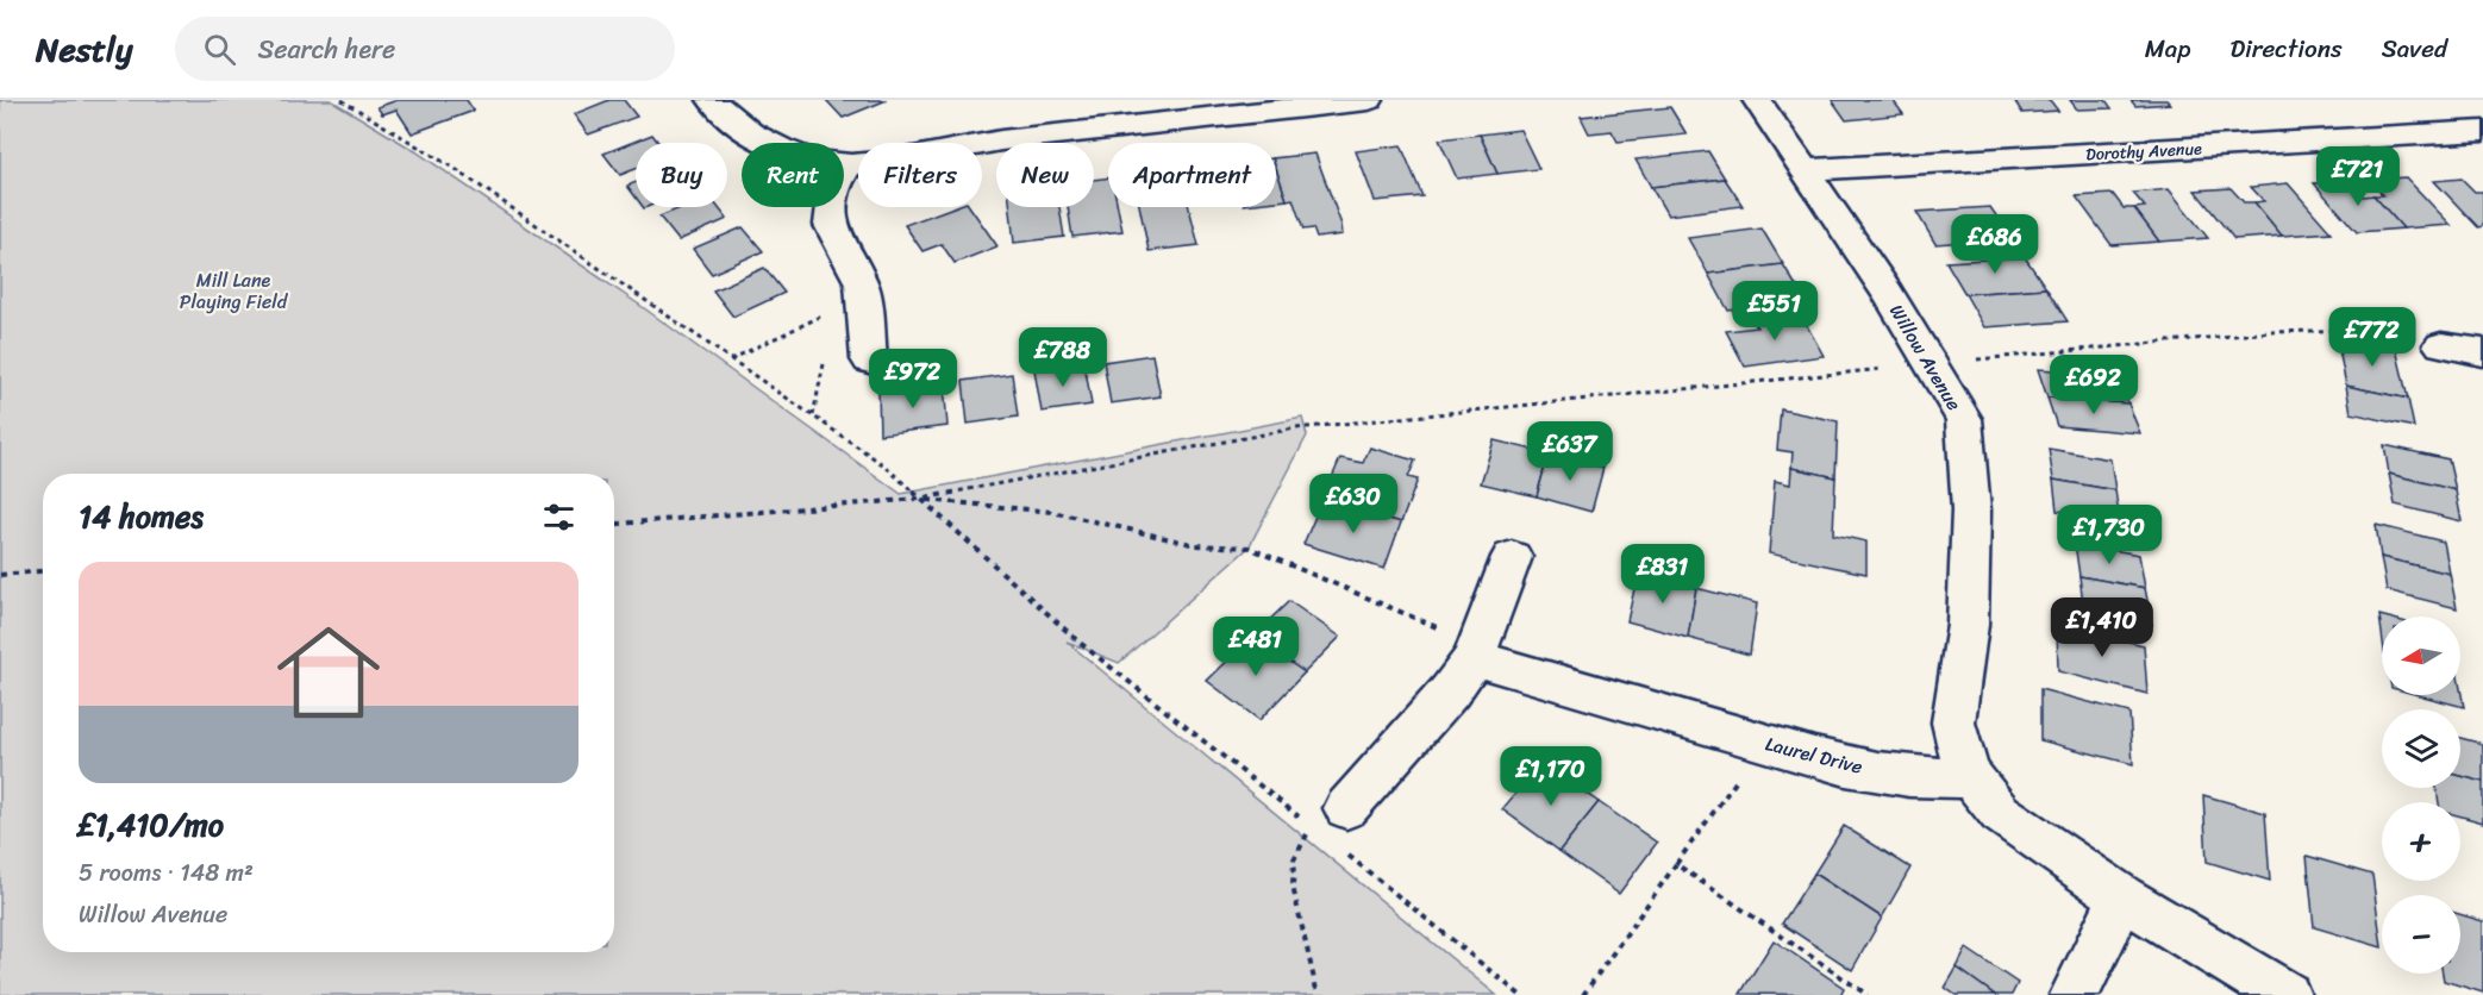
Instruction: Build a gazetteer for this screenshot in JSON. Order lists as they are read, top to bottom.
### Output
{
  "streets": {
    "street": ["Dorothy Avenue", "Willow Avenue", "Laurel Drive"]
  },
  "crossings": [
    ["Dorothy Avenue", "Willow Avenue"],
    ["Willow Avenue", "Laurel Drive"]
  ],
  "parks": ["Mill Lane Playing Field"],
  "north": "left",
  "page": {
    "header": "Nestly",
    "search": "Search here",
    "nav": ["Map", "Directions", "Saved"],
    "chip": [
      "Buy",
      "Rent",
      "Filters",
      "New",
      "Apartment"
    ],
    "price": [
      "£721",
      "£686",
      "£551",
      "£772",
      "£788",
      "£972",
      "£692",
      "£637",
      "£630",
      "£1,730",
      "£831",
      "£1,410",
      "£481",
      "£1,170"
    ],
    "heading": "14 homes",
    "list": [
      {
        "name": "£1,410/mo",
        "note": "5 rooms · 148 m² · Willow Avenue"
      }
    ],
    "map_buttons": ["+", "−"]
  }
}
